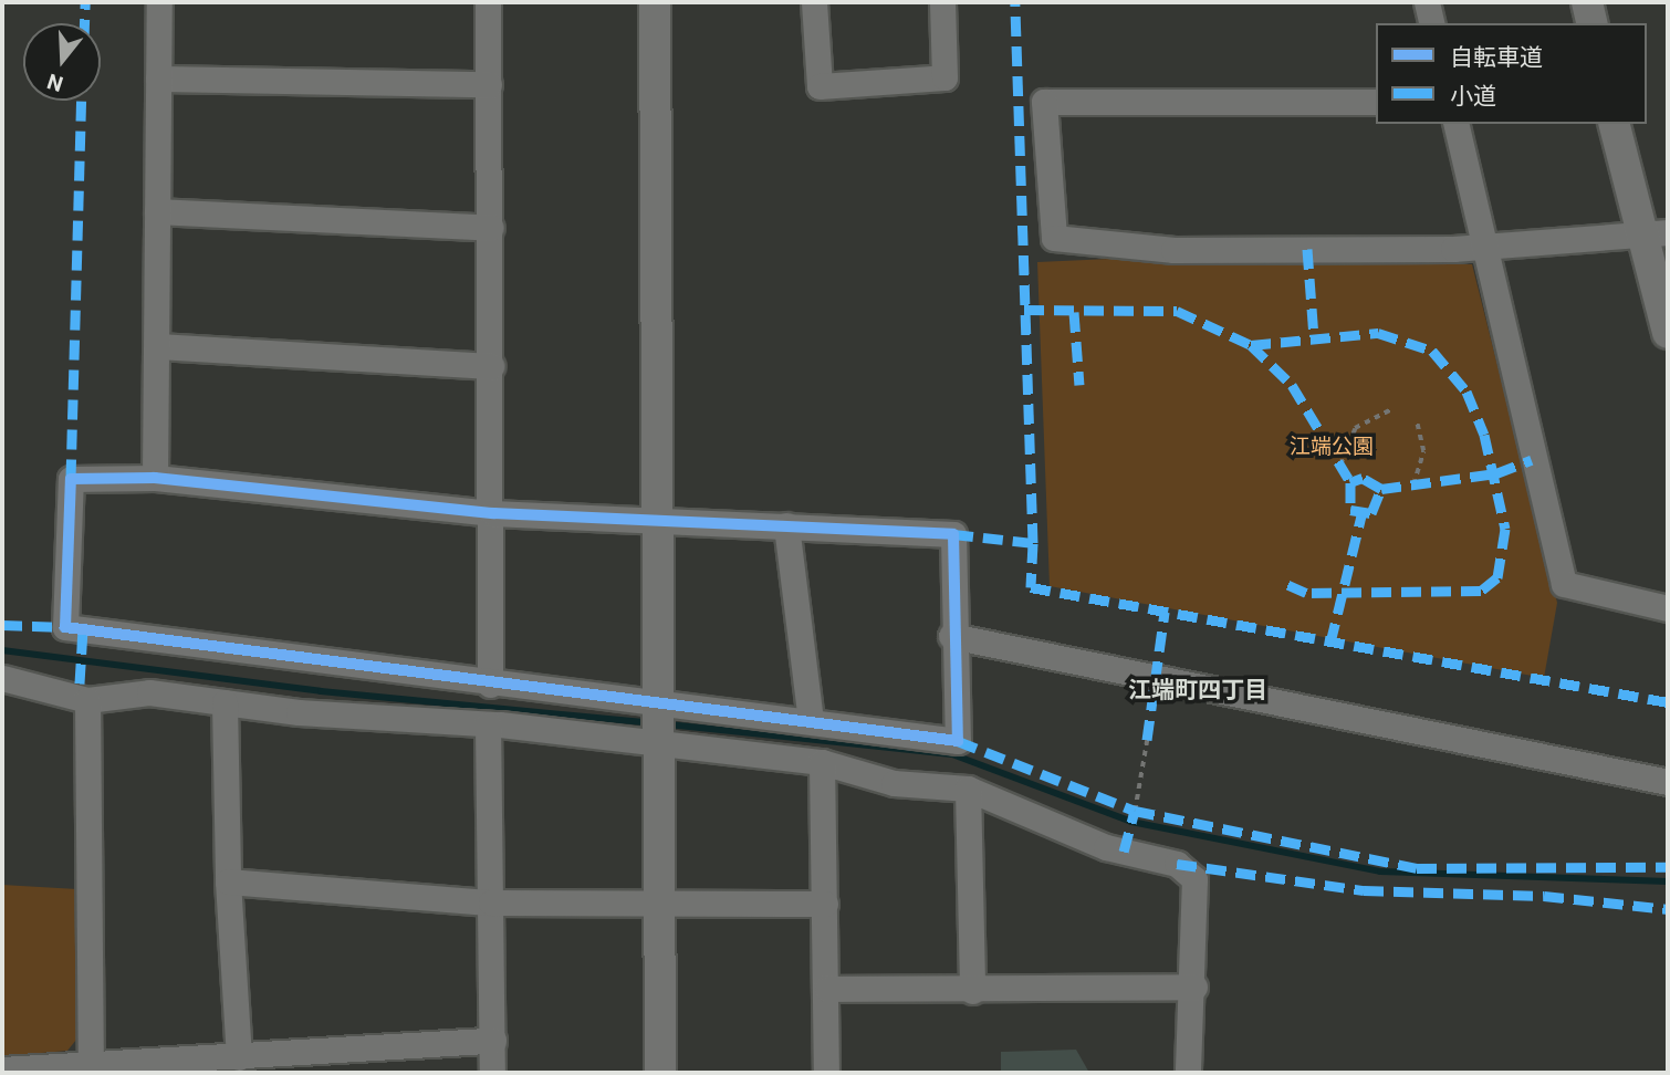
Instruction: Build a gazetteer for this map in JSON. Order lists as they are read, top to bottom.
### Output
{
  "districts": ["江端町四丁目"],
  "parks": ["江端公園"],
  "legend": ["自転車道", "小道"],
  "north": "bottom"
}
